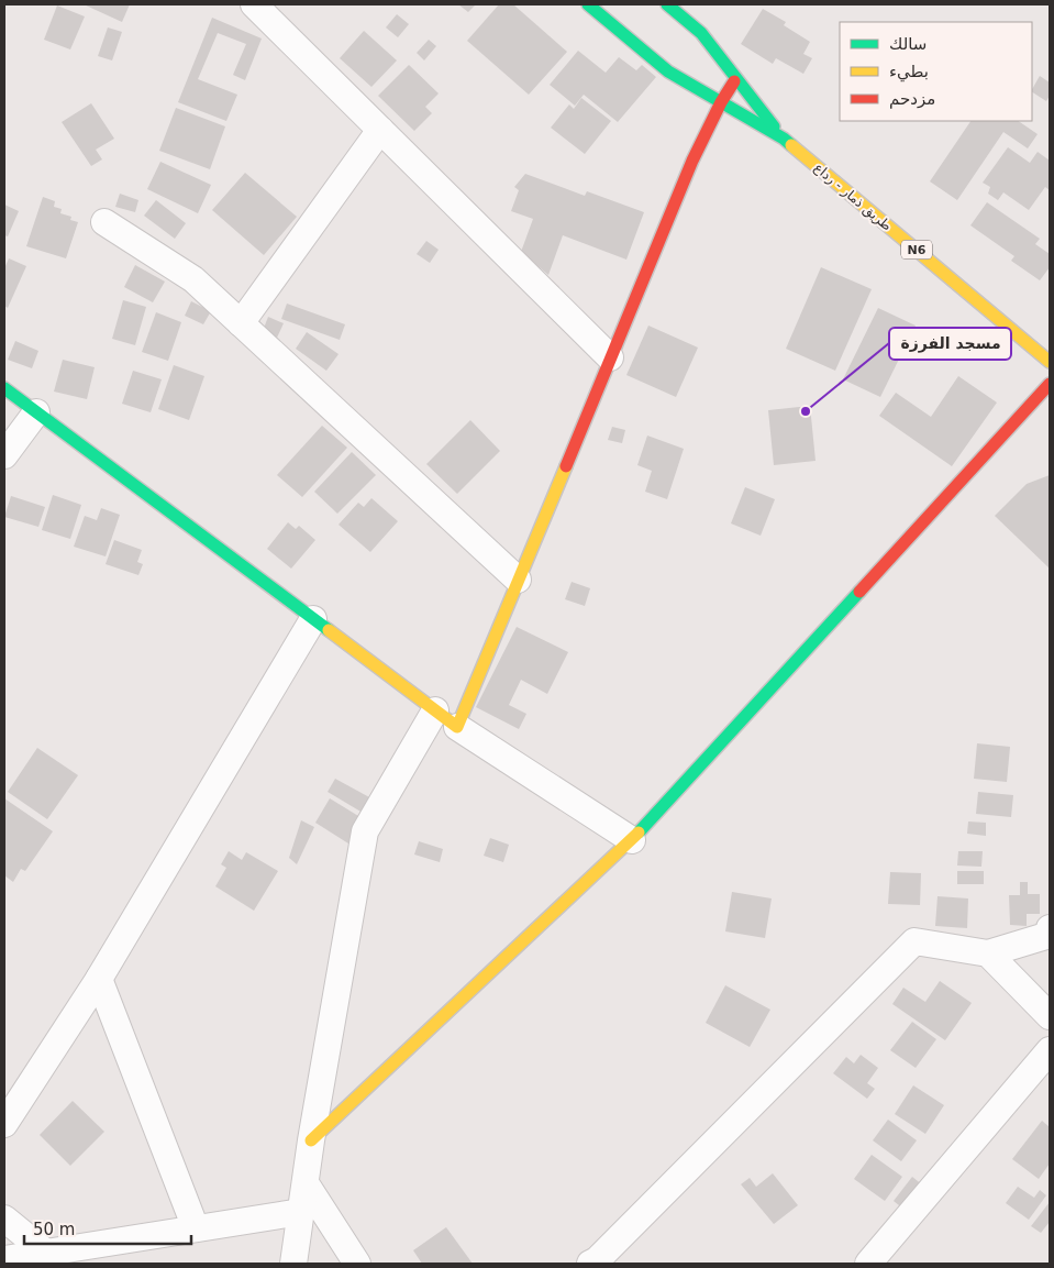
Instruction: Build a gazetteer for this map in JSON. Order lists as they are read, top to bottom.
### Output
{
  "streets": {
    "street": ["طريق ذمار - رداع", "N6"]
  },
  "crossings": [
    ["طريق ذمار - رداع", "N6"]
  ],
  "places": ["مسجد الفرزة"],
  "legend": ["سالك", "بطيء", "مزدحم"],
  "scale_bar": "50 m"
}
